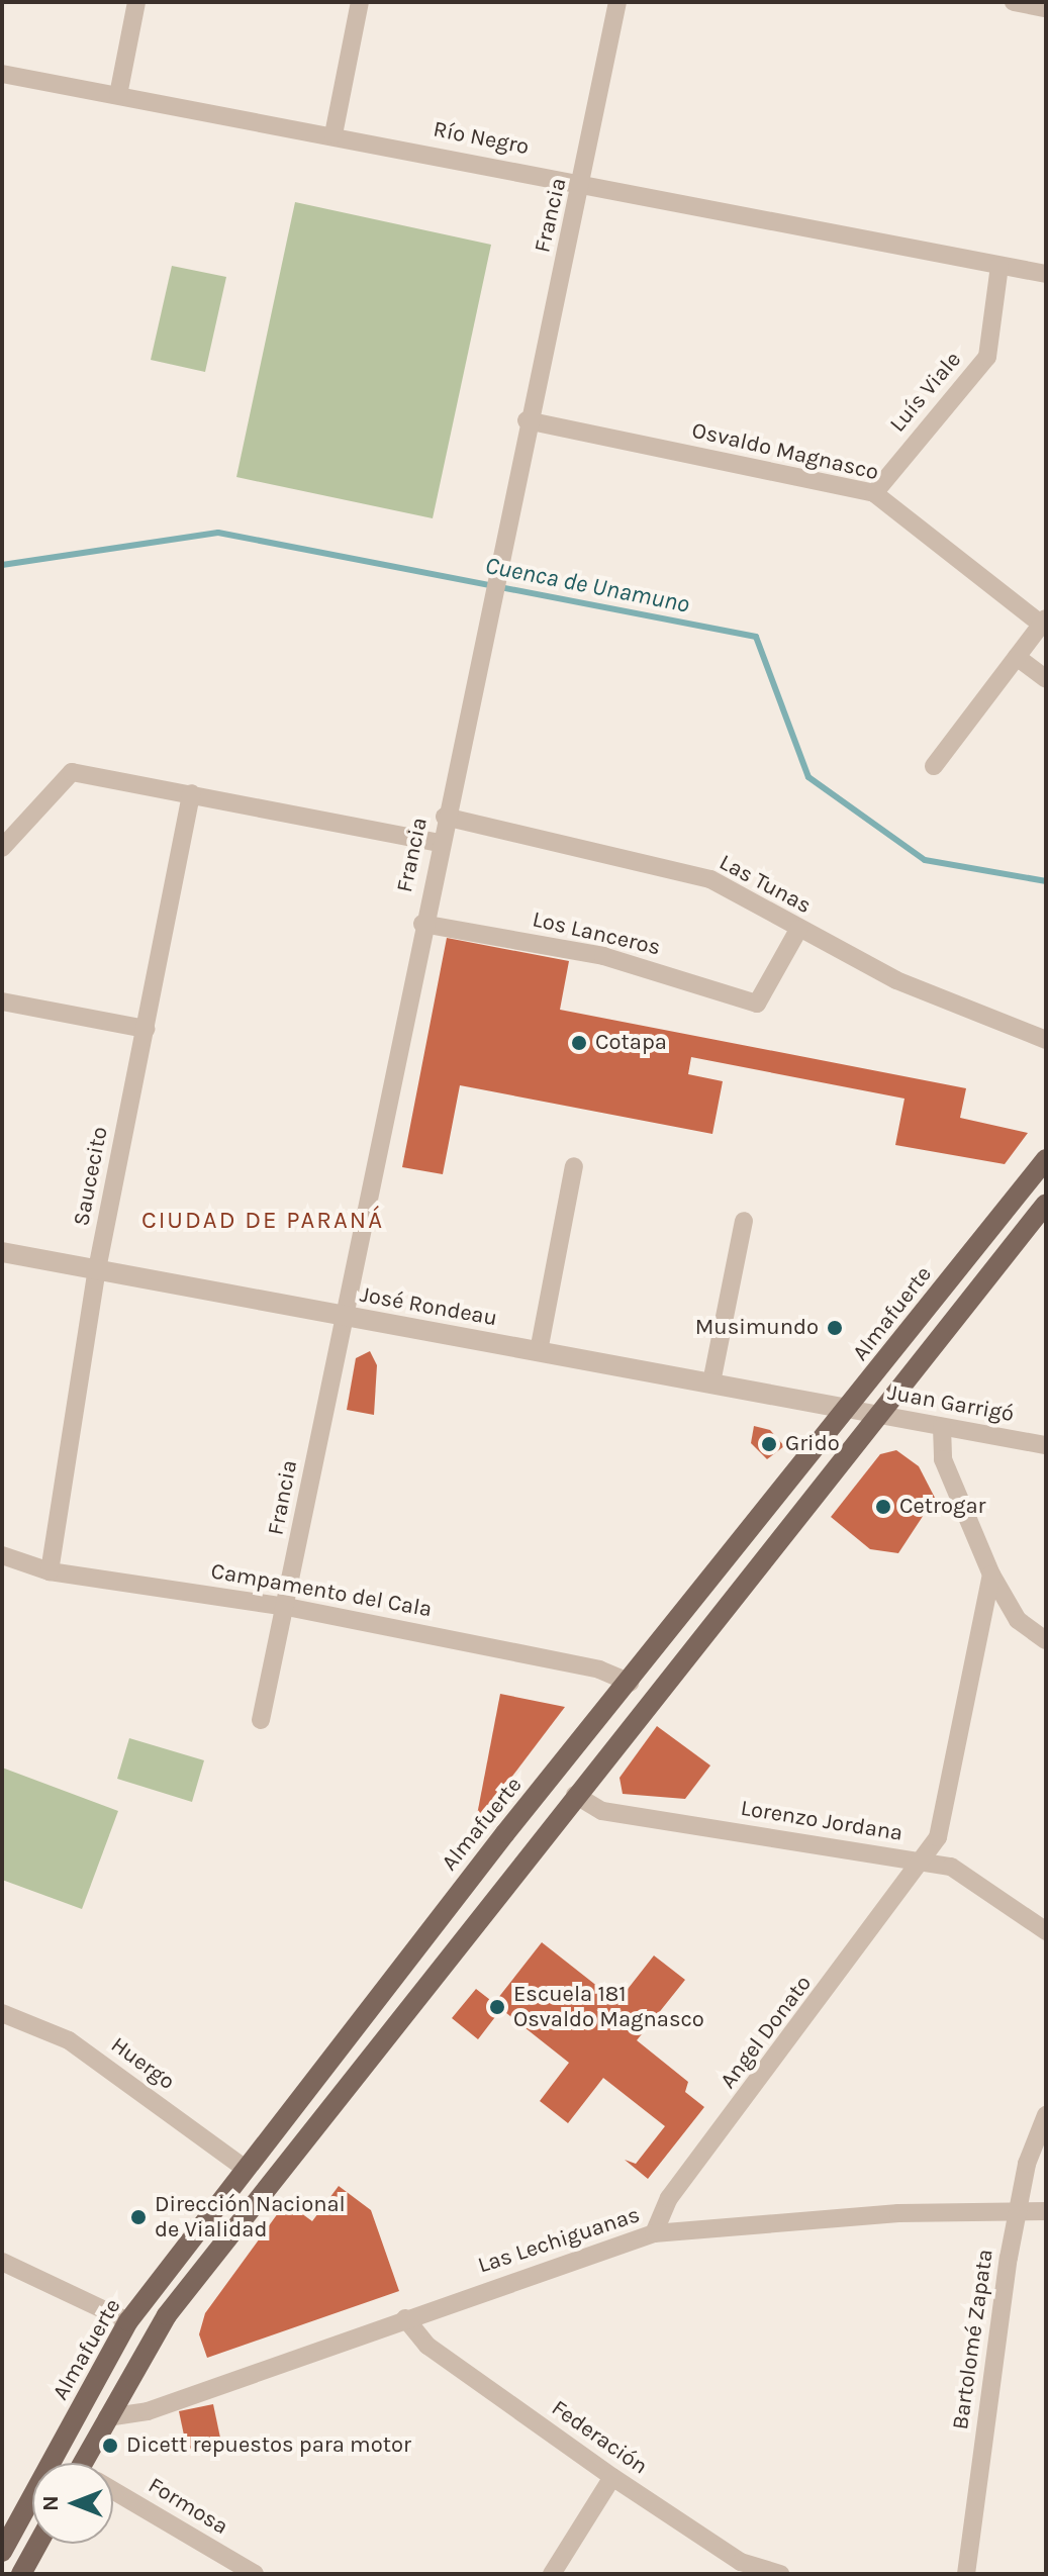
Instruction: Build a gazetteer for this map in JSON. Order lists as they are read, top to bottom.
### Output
{
  "streets": {
    "main road": ["Almafuerte"],
    "street": [
      "Río Negro",
      "Francia",
      "Luís Viale",
      "Osvaldo Magnasco",
      "Las Tunas",
      "Los Lanceros",
      "Saucecito",
      "José Rondeau",
      "Juan Garrigó",
      "Campamento del Cala",
      "Lorenzo Jordana",
      "Angel Donato",
      "Huergo",
      "Las Lechiguanas",
      "Bartolomé Zapata",
      "Federación",
      "Formosa"
    ]
  },
  "crossings": [
    ["Río Negro", "Francia"],
    ["Río Negro", "Luís Viale"],
    ["Francia", "Osvaldo Magnasco"],
    ["Francia", "Las Tunas"],
    ["Francia", "Los Lanceros"],
    ["Francia", "José Rondeau"],
    ["Francia", "Campamento del Cala"],
    ["Luís Viale", "Osvaldo Magnasco"],
    ["Las Tunas", "Los Lanceros"],
    ["Saucecito", "José Rondeau"],
    ["Saucecito", "Campamento del Cala"],
    ["José Rondeau", "Almafuerte"],
    ["José Rondeau", "Juan Garrigó"],
    ["Almafuerte", "Juan Garrigó"],
    ["Almafuerte", "Campamento del Cala"],
    ["Almafuerte", "Huergo"],
    ["Lorenzo Jordana", "Angel Donato"],
    ["Angel Donato", "Las Lechiguanas"],
    ["Las Lechiguanas", "Bartolomé Zapata"],
    ["Las Lechiguanas", "Federación"]
  ],
  "districts": ["CIUDAD DE PARANÁ"],
  "water": ["Cuenca de Unamuno"],
  "places": [
    "Cotapa",
    "Musimundo",
    "Grido",
    "Cetrogar",
    "Escuela 181 Osvaldo Magnasco",
    "Dirección Nacional de Vialidad",
    "Dicett repuestos para motor"
  ],
  "north": "left"
}
